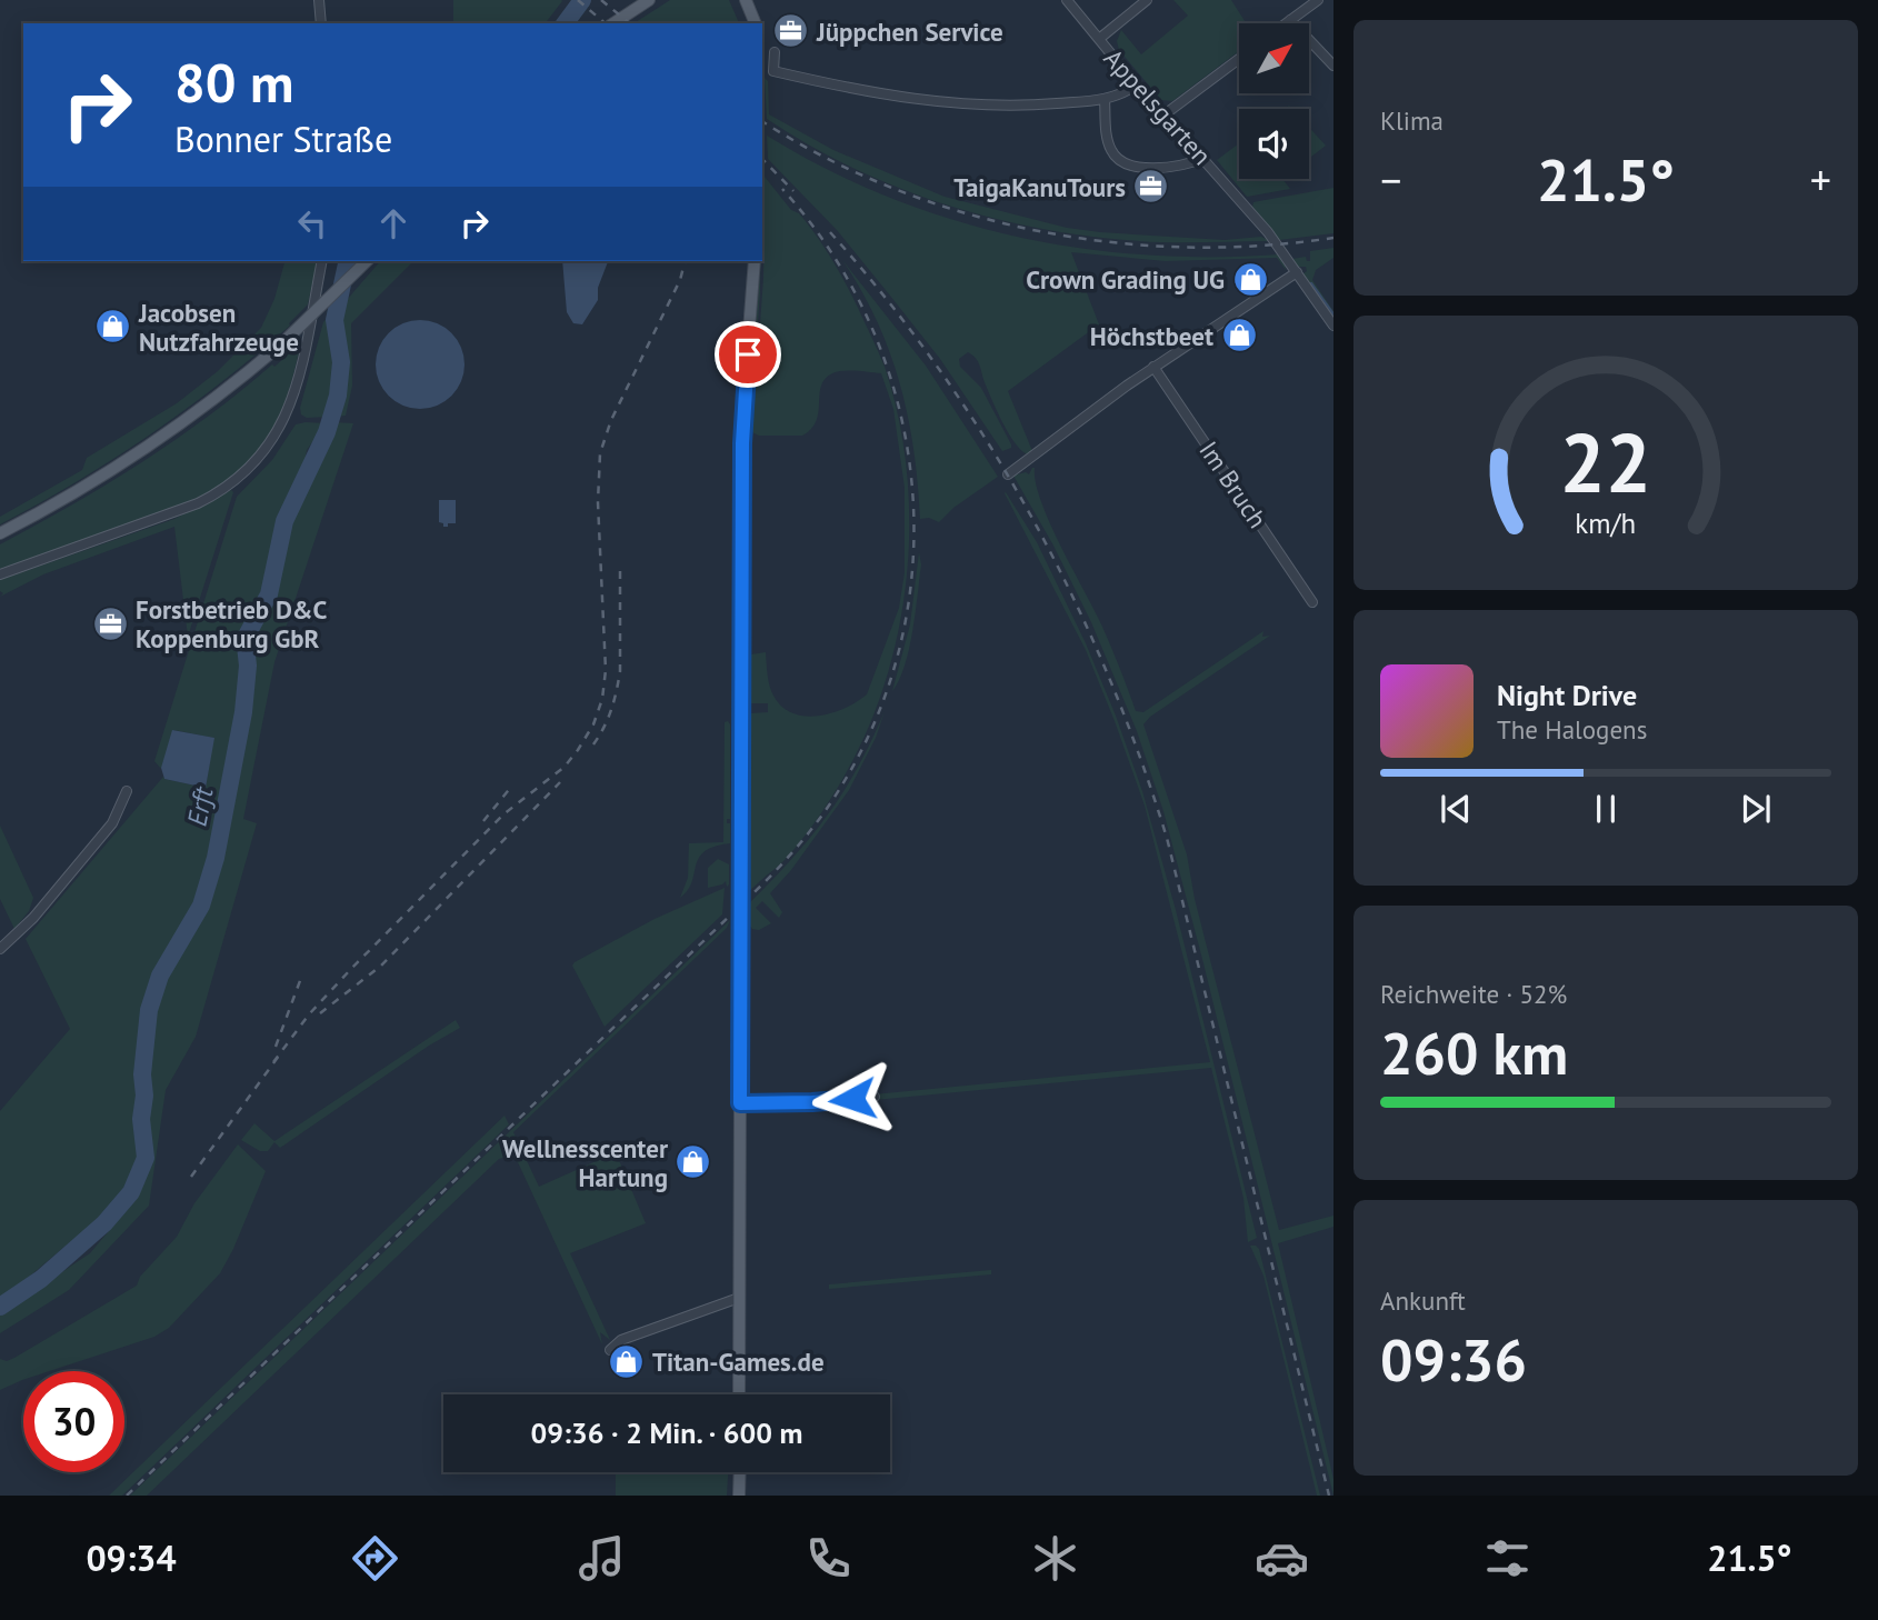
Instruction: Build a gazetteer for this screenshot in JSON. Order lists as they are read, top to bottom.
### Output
{
  "streets": {
    "street": ["Appelsgarten", "Im Bruch"]
  },
  "water": ["Erft"],
  "places": {
    "office": ["Jüppchen Service", "TaigaKanuTours", "Forstbetrieb D&C Koppenburg GbR"],
    "shop": [
      "Crown Grading UG",
      "Jacobsen Nutzfahrzeuge",
      "Höchstbeet",
      "Wellnesscenter Hartung",
      "Titan-Games.de"
    ]
  },
  "north": "top right",
  "page": {
    "tile": [
      "Klima",
      ["Reichweite · 52%", "260 km"],
      ["Ankunft", "09:36"]
    ],
    "turn": ["80 m", "Bonner Straße"],
    "heat": ["−", "21.5°", "+"],
    "song": ["Night Drive", "The Halogens"],
    "limit": "30",
    "trip": "09:36 · 2 Min. · 600 m",
    "tabs": ["09:34", "21.5°"],
    "gauge": ["22", "km/h"]
  }
}
